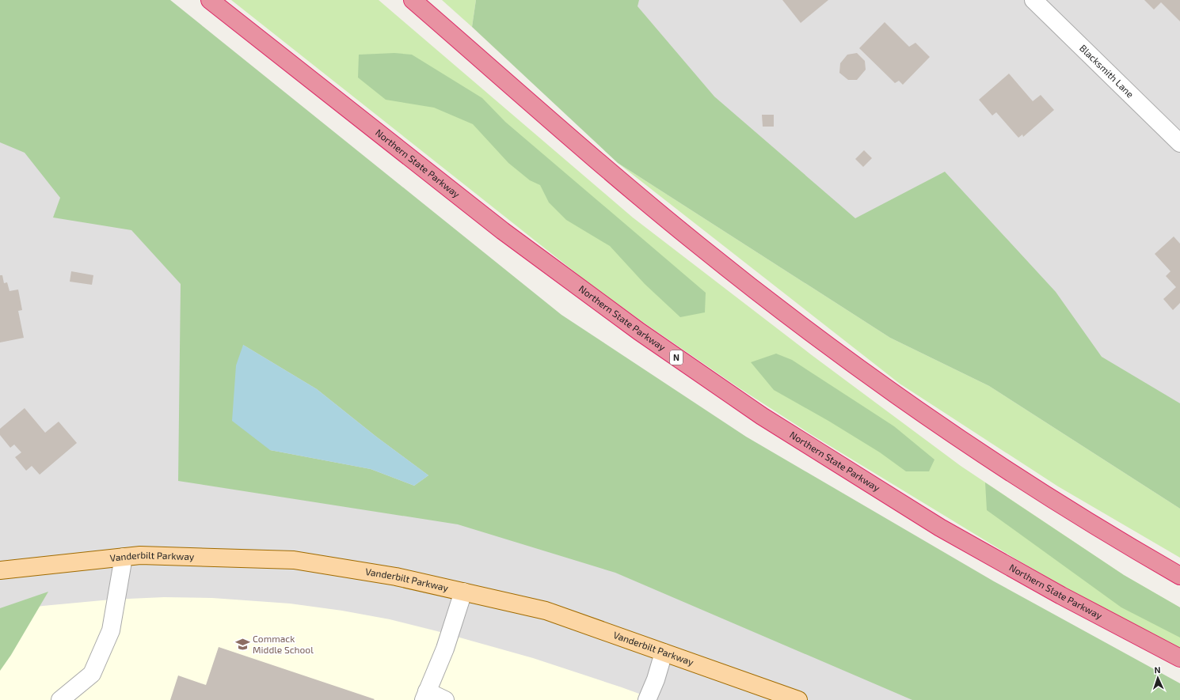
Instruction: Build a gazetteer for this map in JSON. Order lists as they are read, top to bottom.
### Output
{
  "streets": {
    "highway": ["Northern State Parkway", "N"],
    "main road": ["Vanderbilt Parkway"],
    "street": ["Blacksmith Lane"]
  },
  "places": {
    "school or university": ["Commack Middle School"]
  },
  "north": "top"
}
